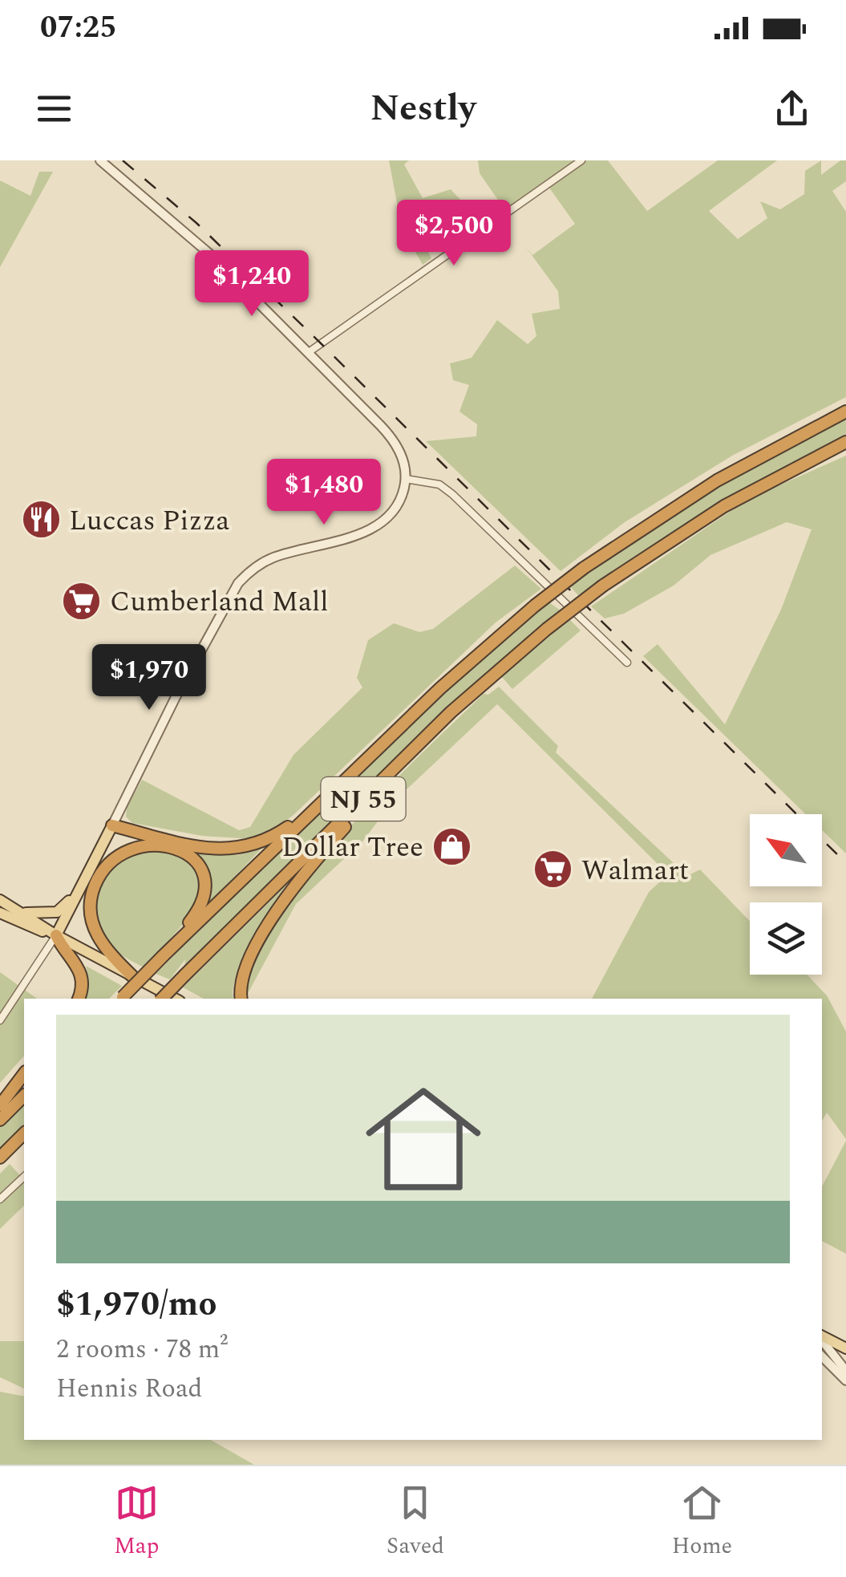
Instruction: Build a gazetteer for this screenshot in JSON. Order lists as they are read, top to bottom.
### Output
{
  "streets": {
    "highway": ["NJ 55"]
  },
  "places": {
    "restaurant": ["Luccas Pizza"],
    "supermarket": ["Cumberland Mall", "Walmart"],
    "shop": ["Dollar Tree"]
  },
  "north": "top left",
  "page": {
    "status": "07:25",
    "header": "Nestly",
    "price": [
      "$2,500",
      "$1,240",
      "$1,480",
      "$1,970"
    ],
    "list": [
      {
        "name": "$1,970/mo",
        "note": "2 rooms · 78 m² · Hennis Road"
      }
    ],
    "tabs": ["Map", "Saved", "Home"]
  }
}
